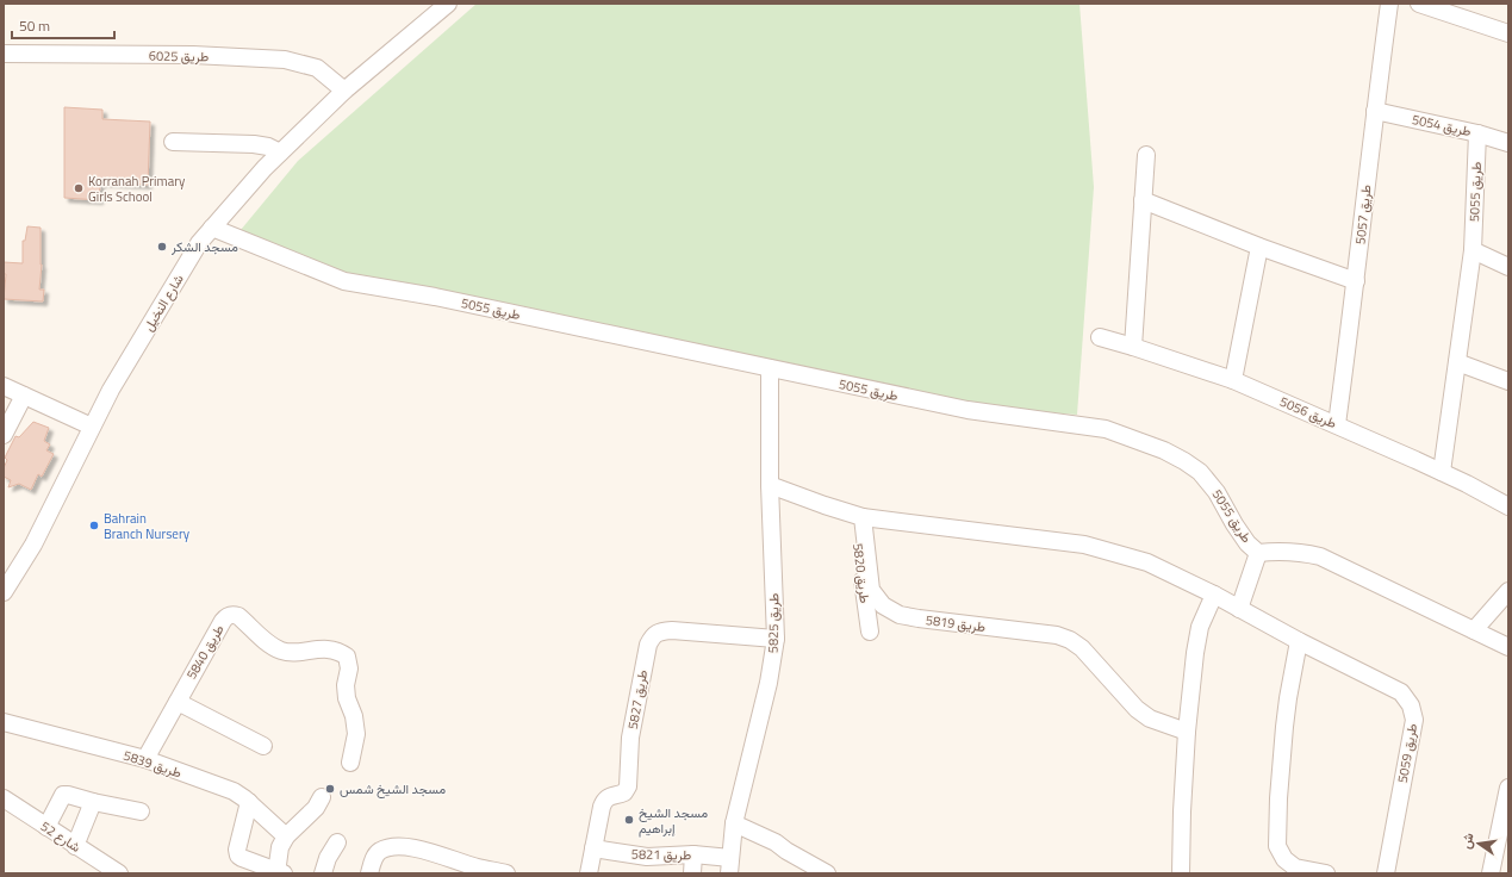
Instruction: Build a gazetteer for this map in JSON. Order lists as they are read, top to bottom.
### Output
{
  "streets": {
    "street": [
      "طريق 6025",
      "طريق 5054",
      "طريق 5055",
      "طريق 5057",
      "شارع النخيل",
      "طريق 5056",
      "طريق 5820",
      "طريق 5825",
      "طريق 5819",
      "طريق 5840",
      "طريق 5827",
      "طريق 5059",
      "طريق 5839",
      "شارع 52",
      "طريق 5821"
    ]
  },
  "crossings": [
    ["طريق 6025", "شارع النخيل"],
    ["طريق 5054", "طريق 5055"],
    ["طريق 5054", "طريق 5057"],
    ["طريق 5055", "شارع النخيل"],
    ["طريق 5055", "طريق 5056"],
    ["طريق 5055", "طريق 5825"],
    ["طريق 5057", "طريق 5056"],
    ["طريق 5820", "طريق 5819"],
    ["طريق 5820", "طريق 5059"],
    ["طريق 5825", "طريق 5827"],
    ["طريق 5825", "طريق 5821"],
    ["طريق 5819", "طريق 5059"],
    ["طريق 5840", "طريق 5839"],
    ["طريق 5827", "طريق 5821"]
  ],
  "places": [
    "Korranah Primary Girls School",
    "مسجد الشكر",
    "Bahrain Branch Nursery",
    "مسجد الشيخ شمس",
    "مسجد الشيخ إبراهيم"
  ],
  "scale_bar": "50 m",
  "north": "left"
}
